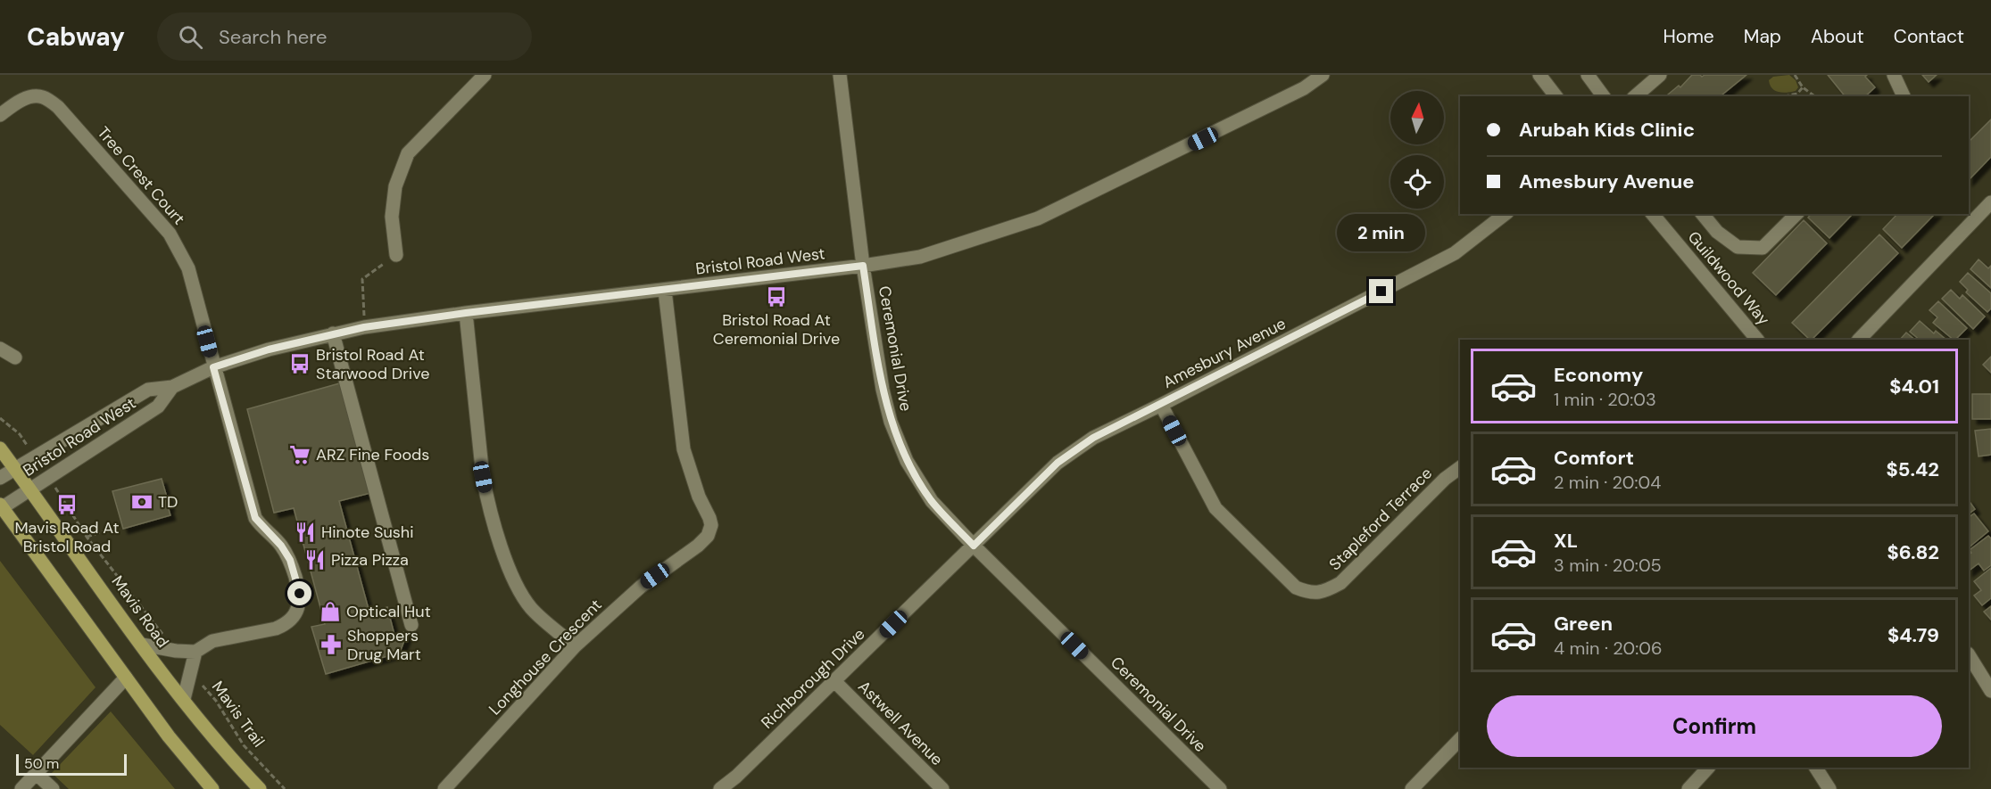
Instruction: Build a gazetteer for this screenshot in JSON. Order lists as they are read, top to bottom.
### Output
{
  "streets": {
    "main road": ["Mavis Road"],
    "street": [
      "Tree Crest Court",
      "Bristol Road West",
      "Guildwood Way",
      "Ceremonial Drive",
      "Amesbury Avenue",
      "Stapleford Terrace",
      "Longhouse Crescent",
      "Richborough Drive",
      "Astwell Avenue"
    ],
    "path": ["Mavis Trail"]
  },
  "crossings": [
    ["Tree Crest Court", "Bristol Road West"],
    ["Bristol Road West", "Ceremonial Drive"],
    ["Bristol Road West", "Mavis Road"],
    ["Bristol Road West", "Longhouse Crescent"],
    ["Ceremonial Drive", "Amesbury Avenue"],
    ["Ceremonial Drive", "Richborough Drive"],
    ["Amesbury Avenue", "Stapleford Terrace"],
    ["Amesbury Avenue", "Richborough Drive"],
    ["Richborough Drive", "Astwell Avenue"]
  ],
  "places": {
    "bus stop": ["Bristol Road At Ceremonial Drive", "Bristol Road At Starwood Drive", "Mavis Road At Bristol Road"],
    "supermarket": ["ARZ Fine Foods"],
    "bank": ["TD"],
    "restaurant": ["Hinote Sushi", "Pizza Pizza"],
    "shop": ["Optical Hut"],
    "pharmacy": ["Shoppers Drug Mart"]
  },
  "scale_bar": "50 m",
  "north": "top",
  "page": {
    "header": "Cabway",
    "search": "Search here",
    "nav": [
      "Home",
      "Map",
      "About",
      "Contact"
    ],
    "banner": ["Arubah Kids Clinic", "Amesbury Avenue"],
    "bubble": "2 min",
    "list": [
      {
        "name": "Economy",
        "note": "1 min · 20:03",
        "value": "$4.01"
      },
      {
        "name": "Comfort",
        "note": "2 min · 20:04",
        "value": "$5.42"
      },
      {
        "name": "XL",
        "note": "3 min · 20:05",
        "value": "$6.82"
      },
      {
        "name": "Green",
        "note": "4 min · 20:06",
        "value": "$4.79"
      }
    ],
    "buttons": "Confirm",
    "scale": "50 m"
  }
}
